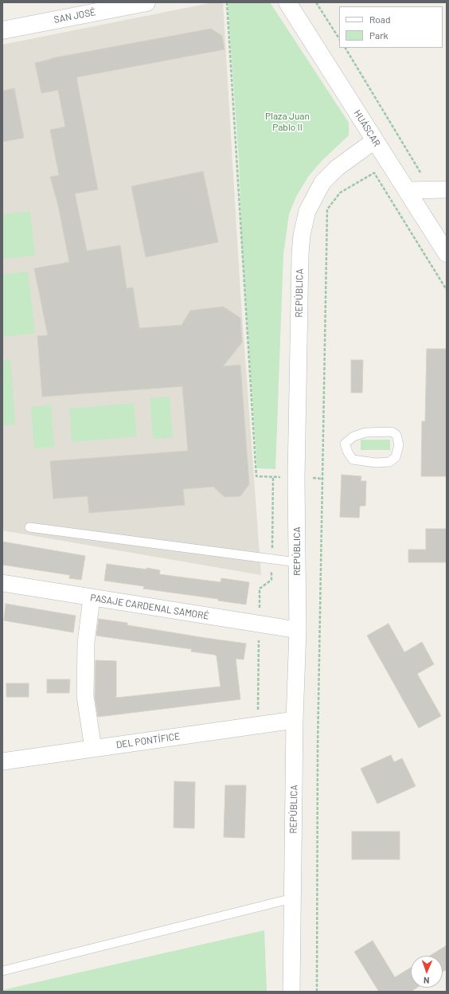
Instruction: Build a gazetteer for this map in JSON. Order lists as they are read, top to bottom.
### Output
{
  "streets": {
    "street": [
      "SAN JOSÉ",
      "HUÁSCAR",
      "REPÚBLICA",
      "PASAJE CARDENAL SAMORÉ",
      "DEL PONTÍFICE"
    ]
  },
  "crossings": [
    ["HUÁSCAR", "REPÚBLICA"],
    ["REPÚBLICA", "PASAJE CARDENAL SAMORÉ"],
    ["REPÚBLICA", "DEL PONTÍFICE"]
  ],
  "parks": ["Plaza Juan Pablo II"],
  "legend": ["Road", "Park"],
  "north": "bottom"
}
